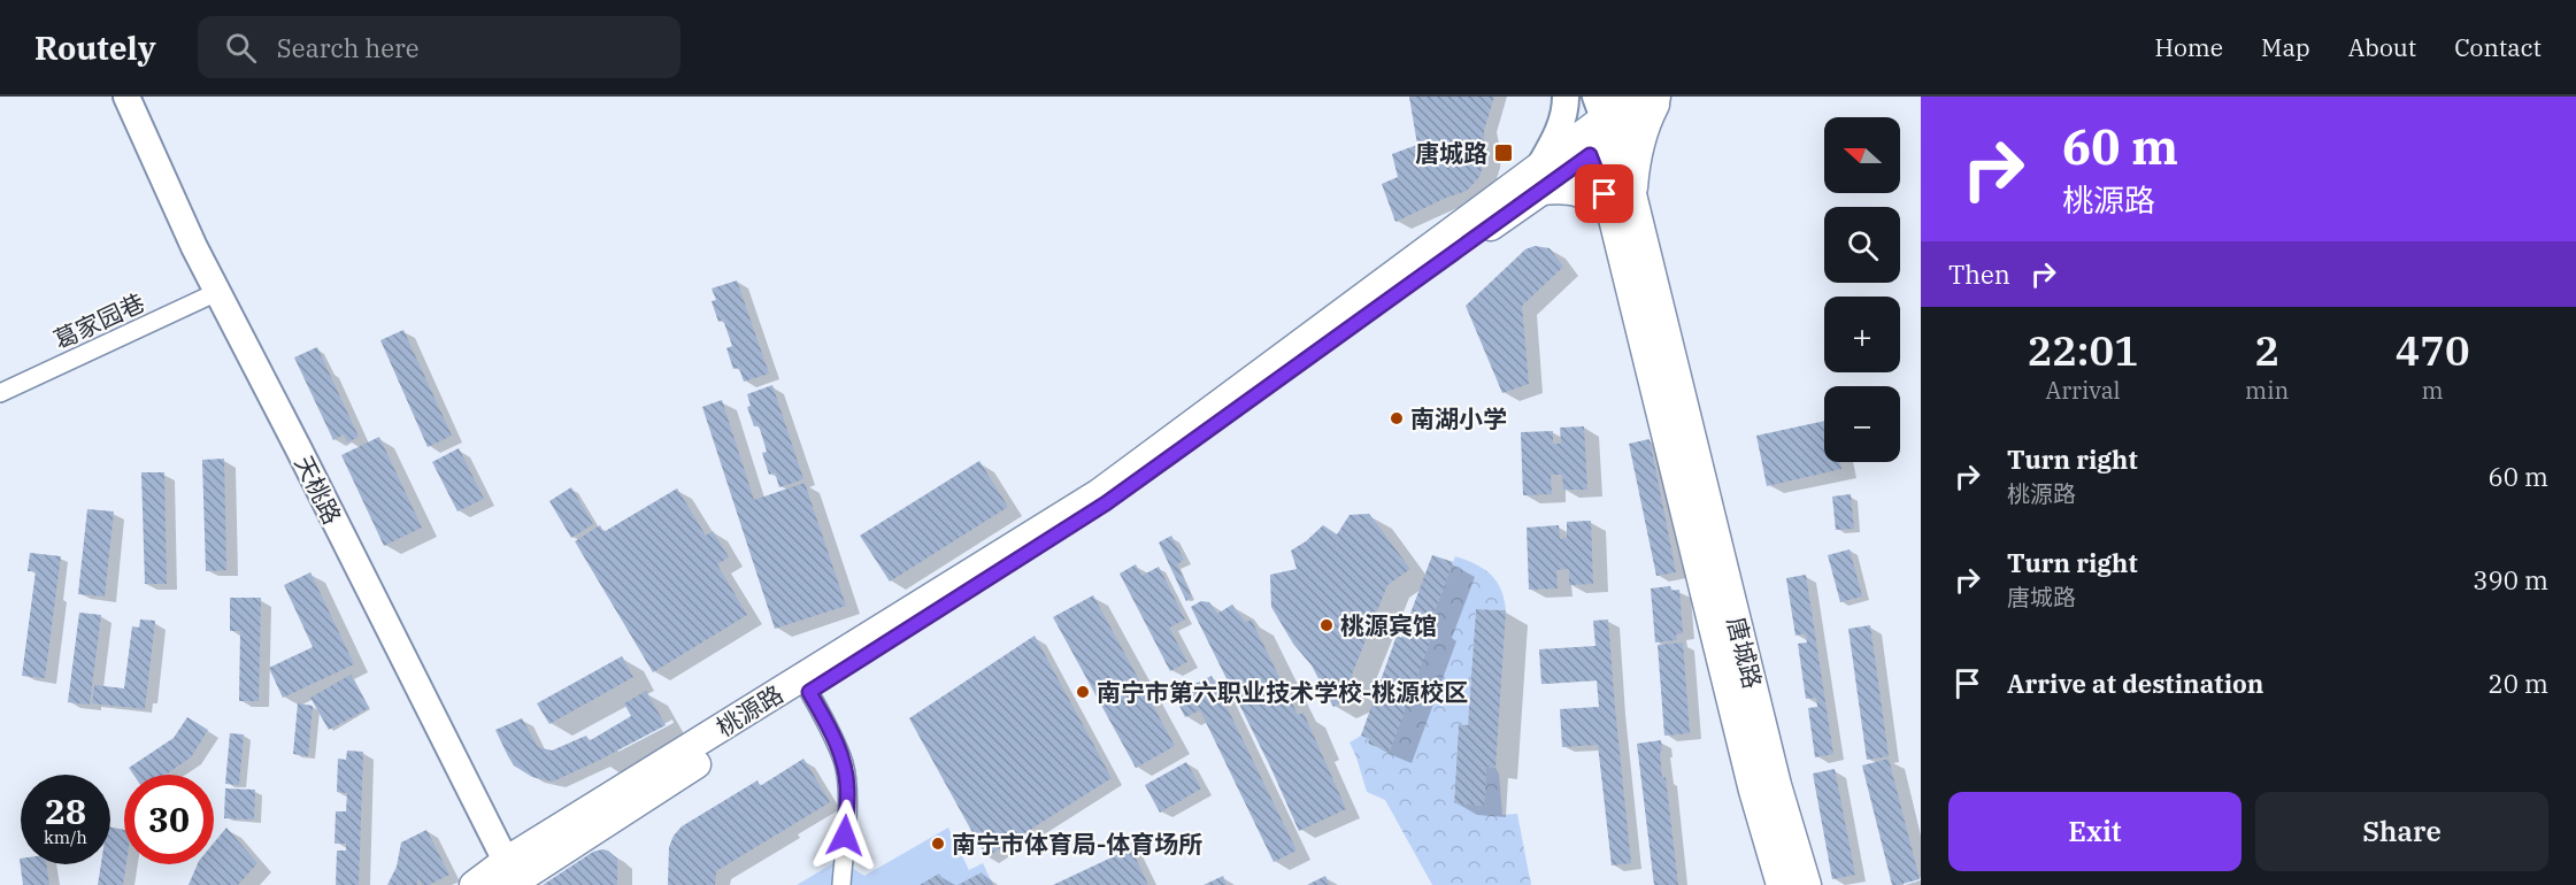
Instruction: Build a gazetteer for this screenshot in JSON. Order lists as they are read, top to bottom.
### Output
{
  "streets": {
    "main road": ["天桃路", "唐城路", "桃源路"],
    "street": ["葛家园巷"]
  },
  "crossings": [
    ["葛家园巷", "天桃路"],
    ["天桃路", "桃源路"],
    ["唐城路", "桃源路"]
  ],
  "places": {
    "transit": ["唐城路"],
    "other": [
      "南湖小学",
      "桃源宾馆",
      "南宁市第六职业技术学校-桃源校区",
      "南宁市体育局-体育场所"
    ]
  },
  "north": "left",
  "page": {
    "header": "Routely",
    "search": "Search here",
    "nav": [
      "Home",
      "Map",
      "About",
      "Contact"
    ],
    "turn": ["60 m", "桃源路"],
    "map_buttons": ["+", "−"],
    "then": "Then",
    "eta": [
      "22:01",
      "Arrival",
      "2",
      "min",
      "470",
      "m"
    ],
    "list": [
      {
        "name": "Turn right",
        "note": "桃源路",
        "value": "60 m"
      },
      {
        "name": "Turn right",
        "note": "唐城路",
        "value": "390 m"
      },
      {
        "name": "Arrive at destination",
        "value": "20 m"
      }
    ],
    "speed": "28 km/h",
    "limit": "30",
    "buttons": ["Exit", "Share"]
  }
}
